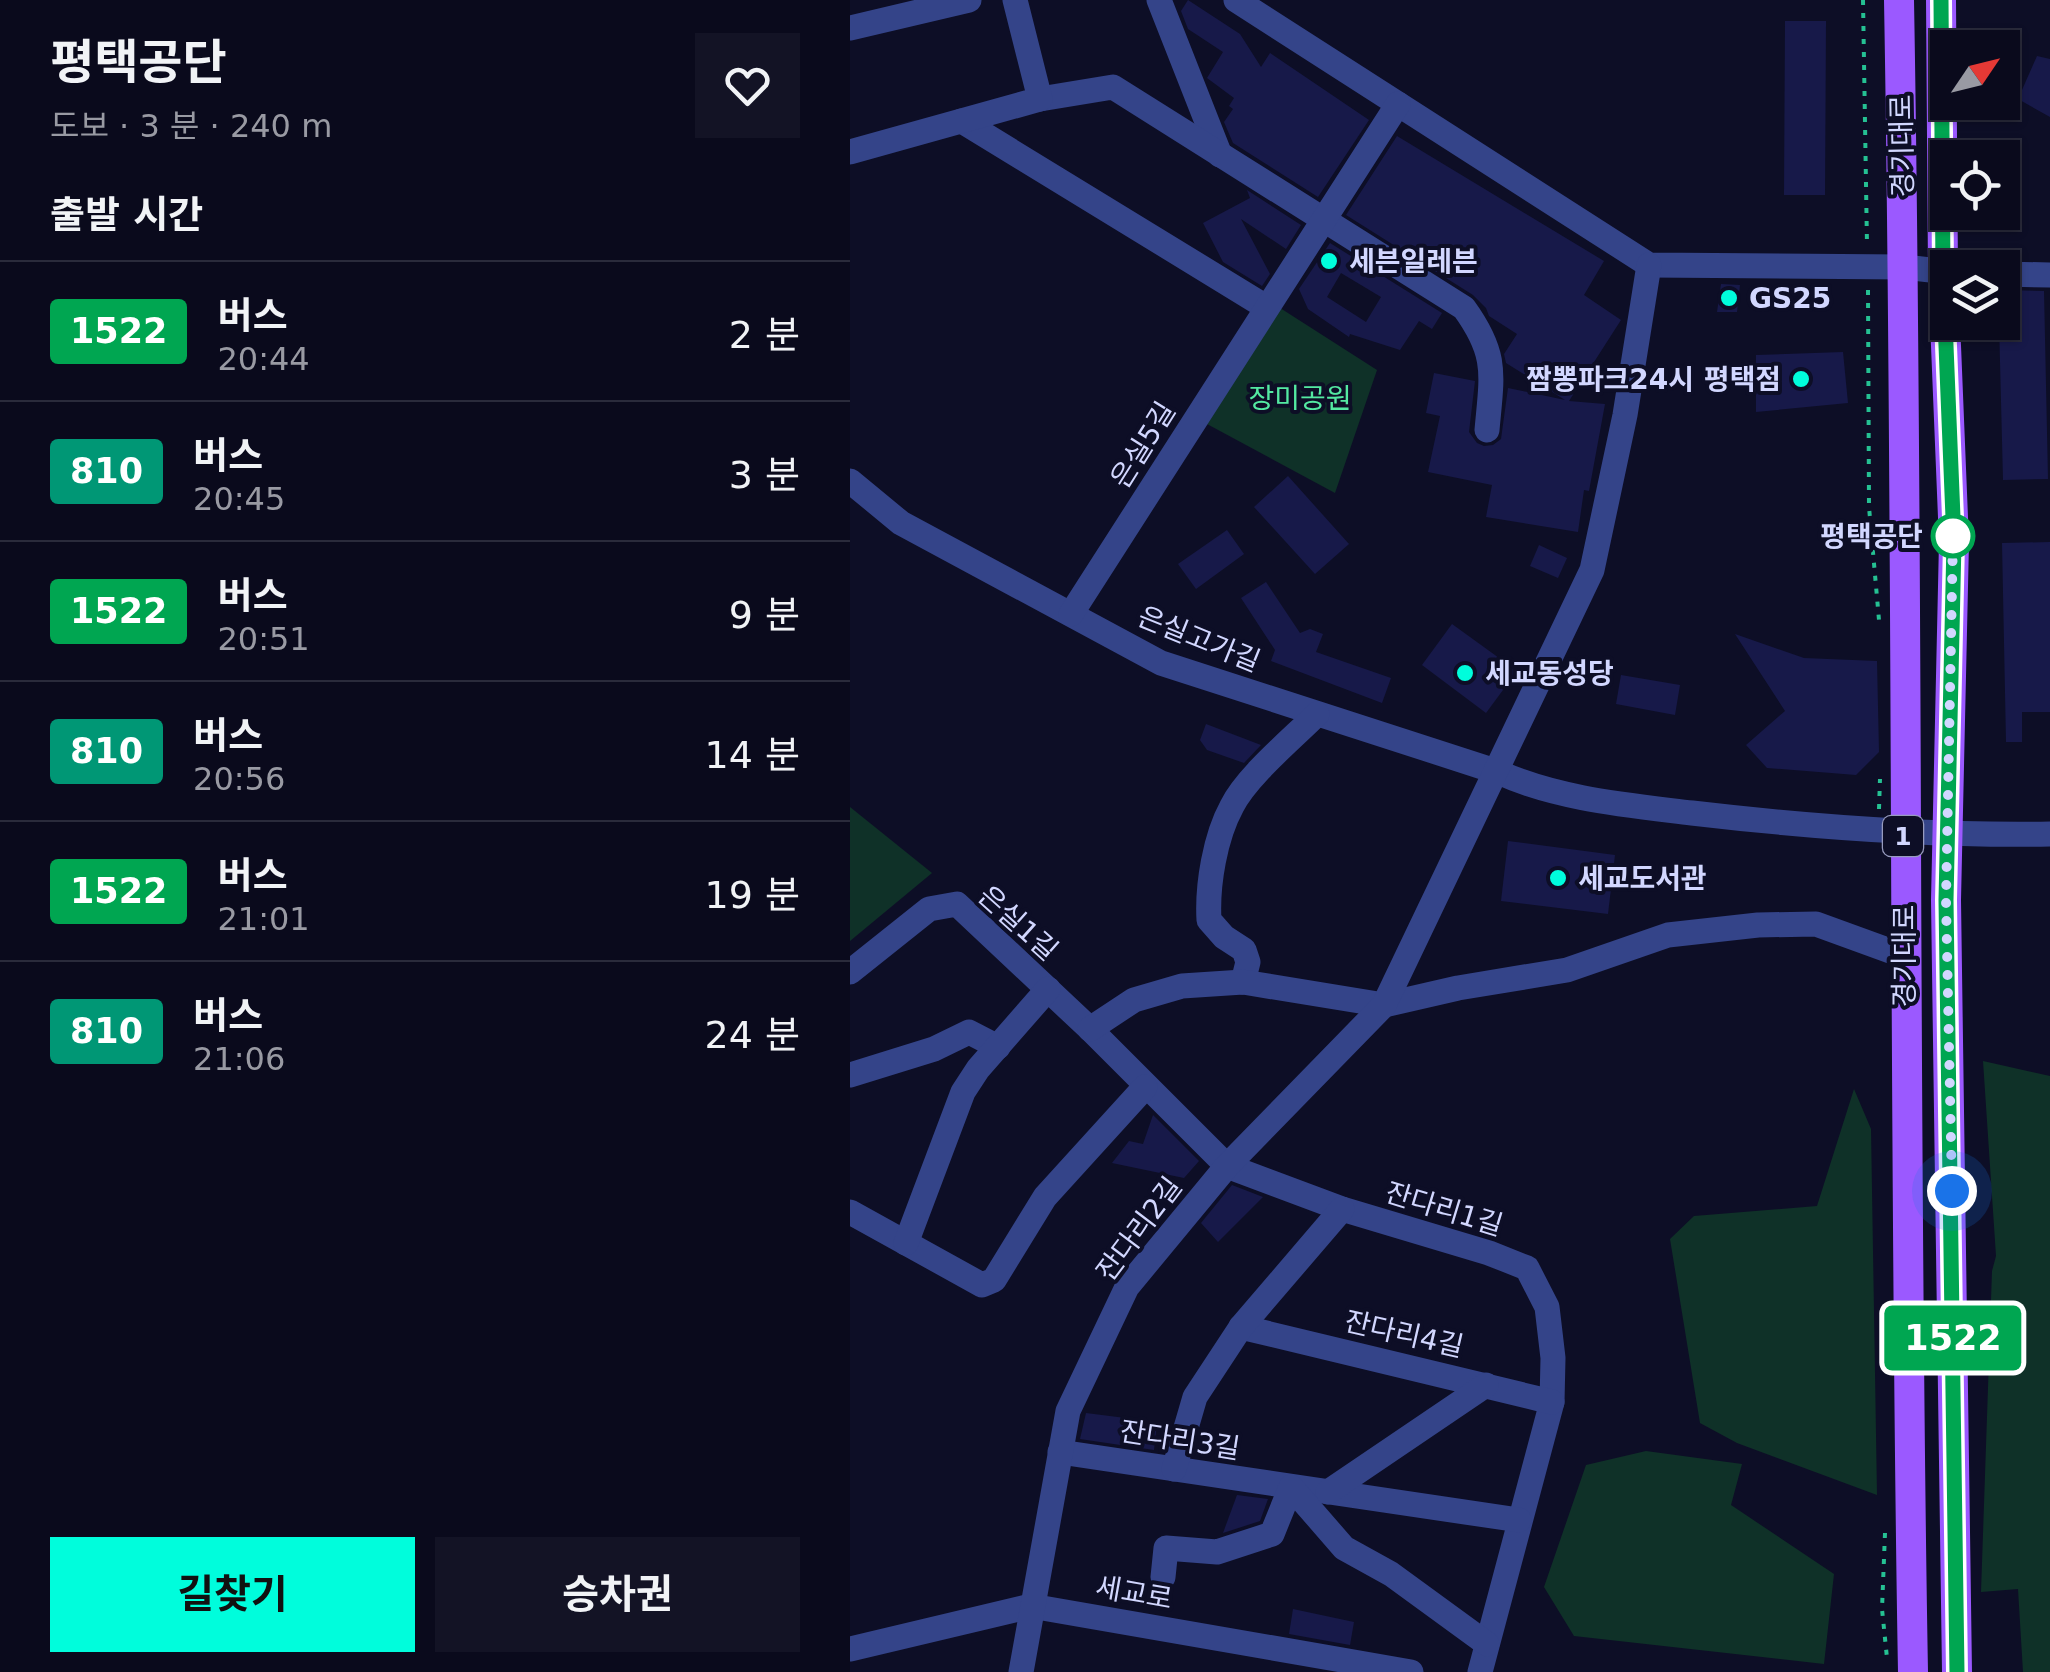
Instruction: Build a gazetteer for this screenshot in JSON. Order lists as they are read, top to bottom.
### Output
{
  "streets": {
    "main road": ["경기대로", "1"],
    "street": [
      "은실5길",
      "은실고가길",
      "은실1길",
      "잔다리1길",
      "잔다리2길",
      "잔다리4길",
      "잔다리3길",
      "세교로"
    ]
  },
  "crossings": [
    ["경기대로", "은실고가길"],
    ["은실5길", "은실고가길"],
    ["은실고가길", "잔다리2길"],
    ["은실1길", "잔다리1길"],
    ["잔다리1길", "잔다리2길"],
    ["잔다리1길", "잔다리4길"],
    ["잔다리1길", "잔다리3길"],
    ["잔다리2길", "잔다리3길"],
    ["잔다리2길", "세교로"]
  ],
  "parks": ["장미공원"],
  "places": [
    "세븐일레븐",
    "GS25",
    "짬뽕파크24시 평택점",
    "평택공단",
    "세교동성당",
    "세교도서관"
  ],
  "lines": ["bus line 1522"],
  "north": "top right",
  "page": {
    "heading": [
      ["평택공단", "도보 · 3 분 · 240 m"],
      "출발 시간"
    ],
    "on_map": "1522",
    "list": [
      {
        "mark": "1522",
        "name": "버스",
        "note": "20:44",
        "value": "2 분"
      },
      {
        "mark": "810",
        "name": "버스",
        "note": "20:45",
        "value": "3 분"
      },
      {
        "mark": "1522",
        "name": "버스",
        "note": "20:51",
        "value": "9 분"
      },
      {
        "mark": "810",
        "name": "버스",
        "note": "20:56",
        "value": "14 분"
      },
      {
        "mark": "1522",
        "name": "버스",
        "note": "21:01",
        "value": "19 분"
      },
      {
        "mark": "810",
        "name": "버스",
        "note": "21:06",
        "value": "24 분"
      }
    ],
    "buttons": ["길찾기", "승차권"]
  }
}
